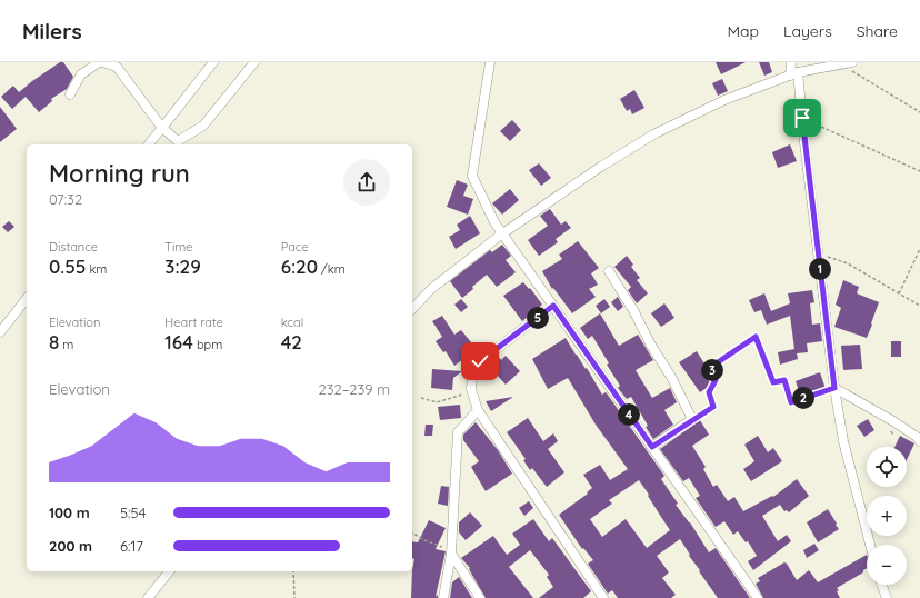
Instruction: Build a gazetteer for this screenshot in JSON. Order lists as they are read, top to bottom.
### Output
{
  "page": {
    "header": "Milers",
    "nav": ["Map", "Layers", "Share"],
    "heading": ["Morning run", "07:32"],
    "stats": [
      ["Distance", "0.55 km"],
      ["Time", "3:29"],
      ["Pace", "6:20 /km"],
      ["Elevation", "8 m"],
      ["Heart rate", "164 bpm"],
      ["kcal", "42"]
    ],
    "pins": [
      "1",
      "5",
      "3",
      "2",
      "4"
    ],
    "chart": ["Elevation", "232–239 m"],
    "map_buttons": ["+", "−"],
    "list": [
      {
        "name": "100 m",
        "note": "5:54"
      },
      {
        "name": "200 m",
        "note": "6:17"
      }
    ]
  }
}
